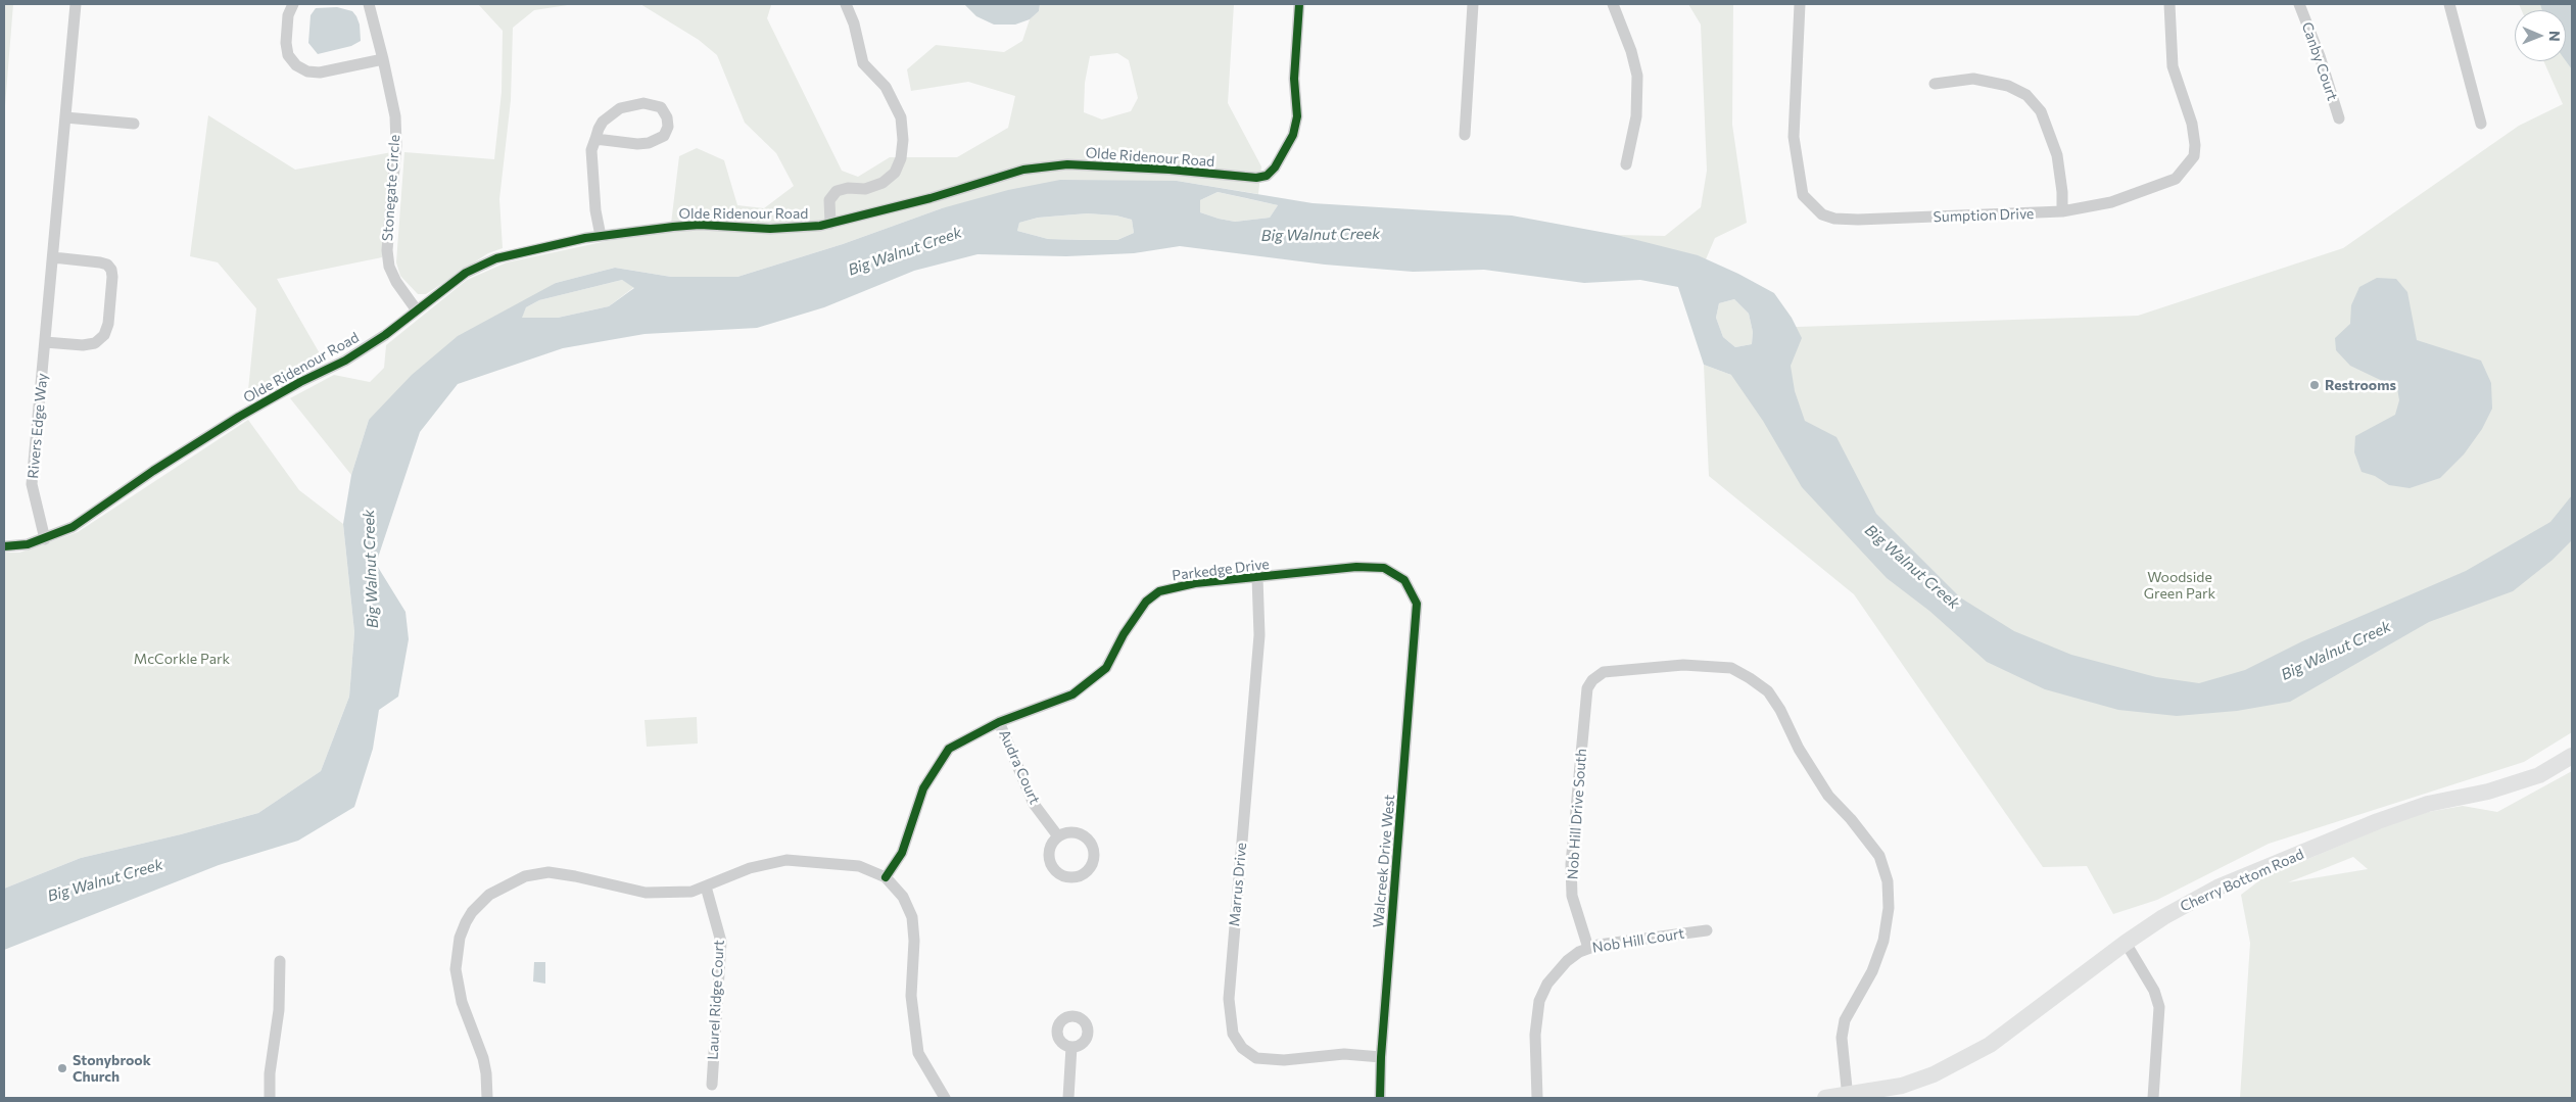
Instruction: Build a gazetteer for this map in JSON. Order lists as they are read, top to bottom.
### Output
{
  "streets": {
    "main road": ["Cherry Bottom Road"],
    "street": [
      "Canby Court",
      "Olde Ridenour Road",
      "Stonegate Circle",
      "Sumption Drive",
      "Rivers Edge Way",
      "Parkedge Drive",
      "Audra Court",
      "Nob Hill Drive South",
      "Walcreek Drive West",
      "Marrus Drive",
      "Nob Hill Court",
      "Laurel Ridge Court"
    ]
  },
  "crossings": [
    ["Olde Ridenour Road", "Stonegate Circle"],
    ["Olde Ridenour Road", "Rivers Edge Way"],
    ["Parkedge Drive", "Audra Court"],
    ["Parkedge Drive", "Walcreek Drive West"],
    ["Parkedge Drive", "Marrus Drive"],
    ["Nob Hill Drive South", "Cherry Bottom Road"],
    ["Nob Hill Drive South", "Nob Hill Court"],
    ["Walcreek Drive West", "Marrus Drive"]
  ],
  "water": ["Big Walnut Creek"],
  "parks": ["Woodside Green Park", "McCorkle Park"],
  "places": ["Restrooms", "Stonybrook Church"],
  "north": "right"
}
